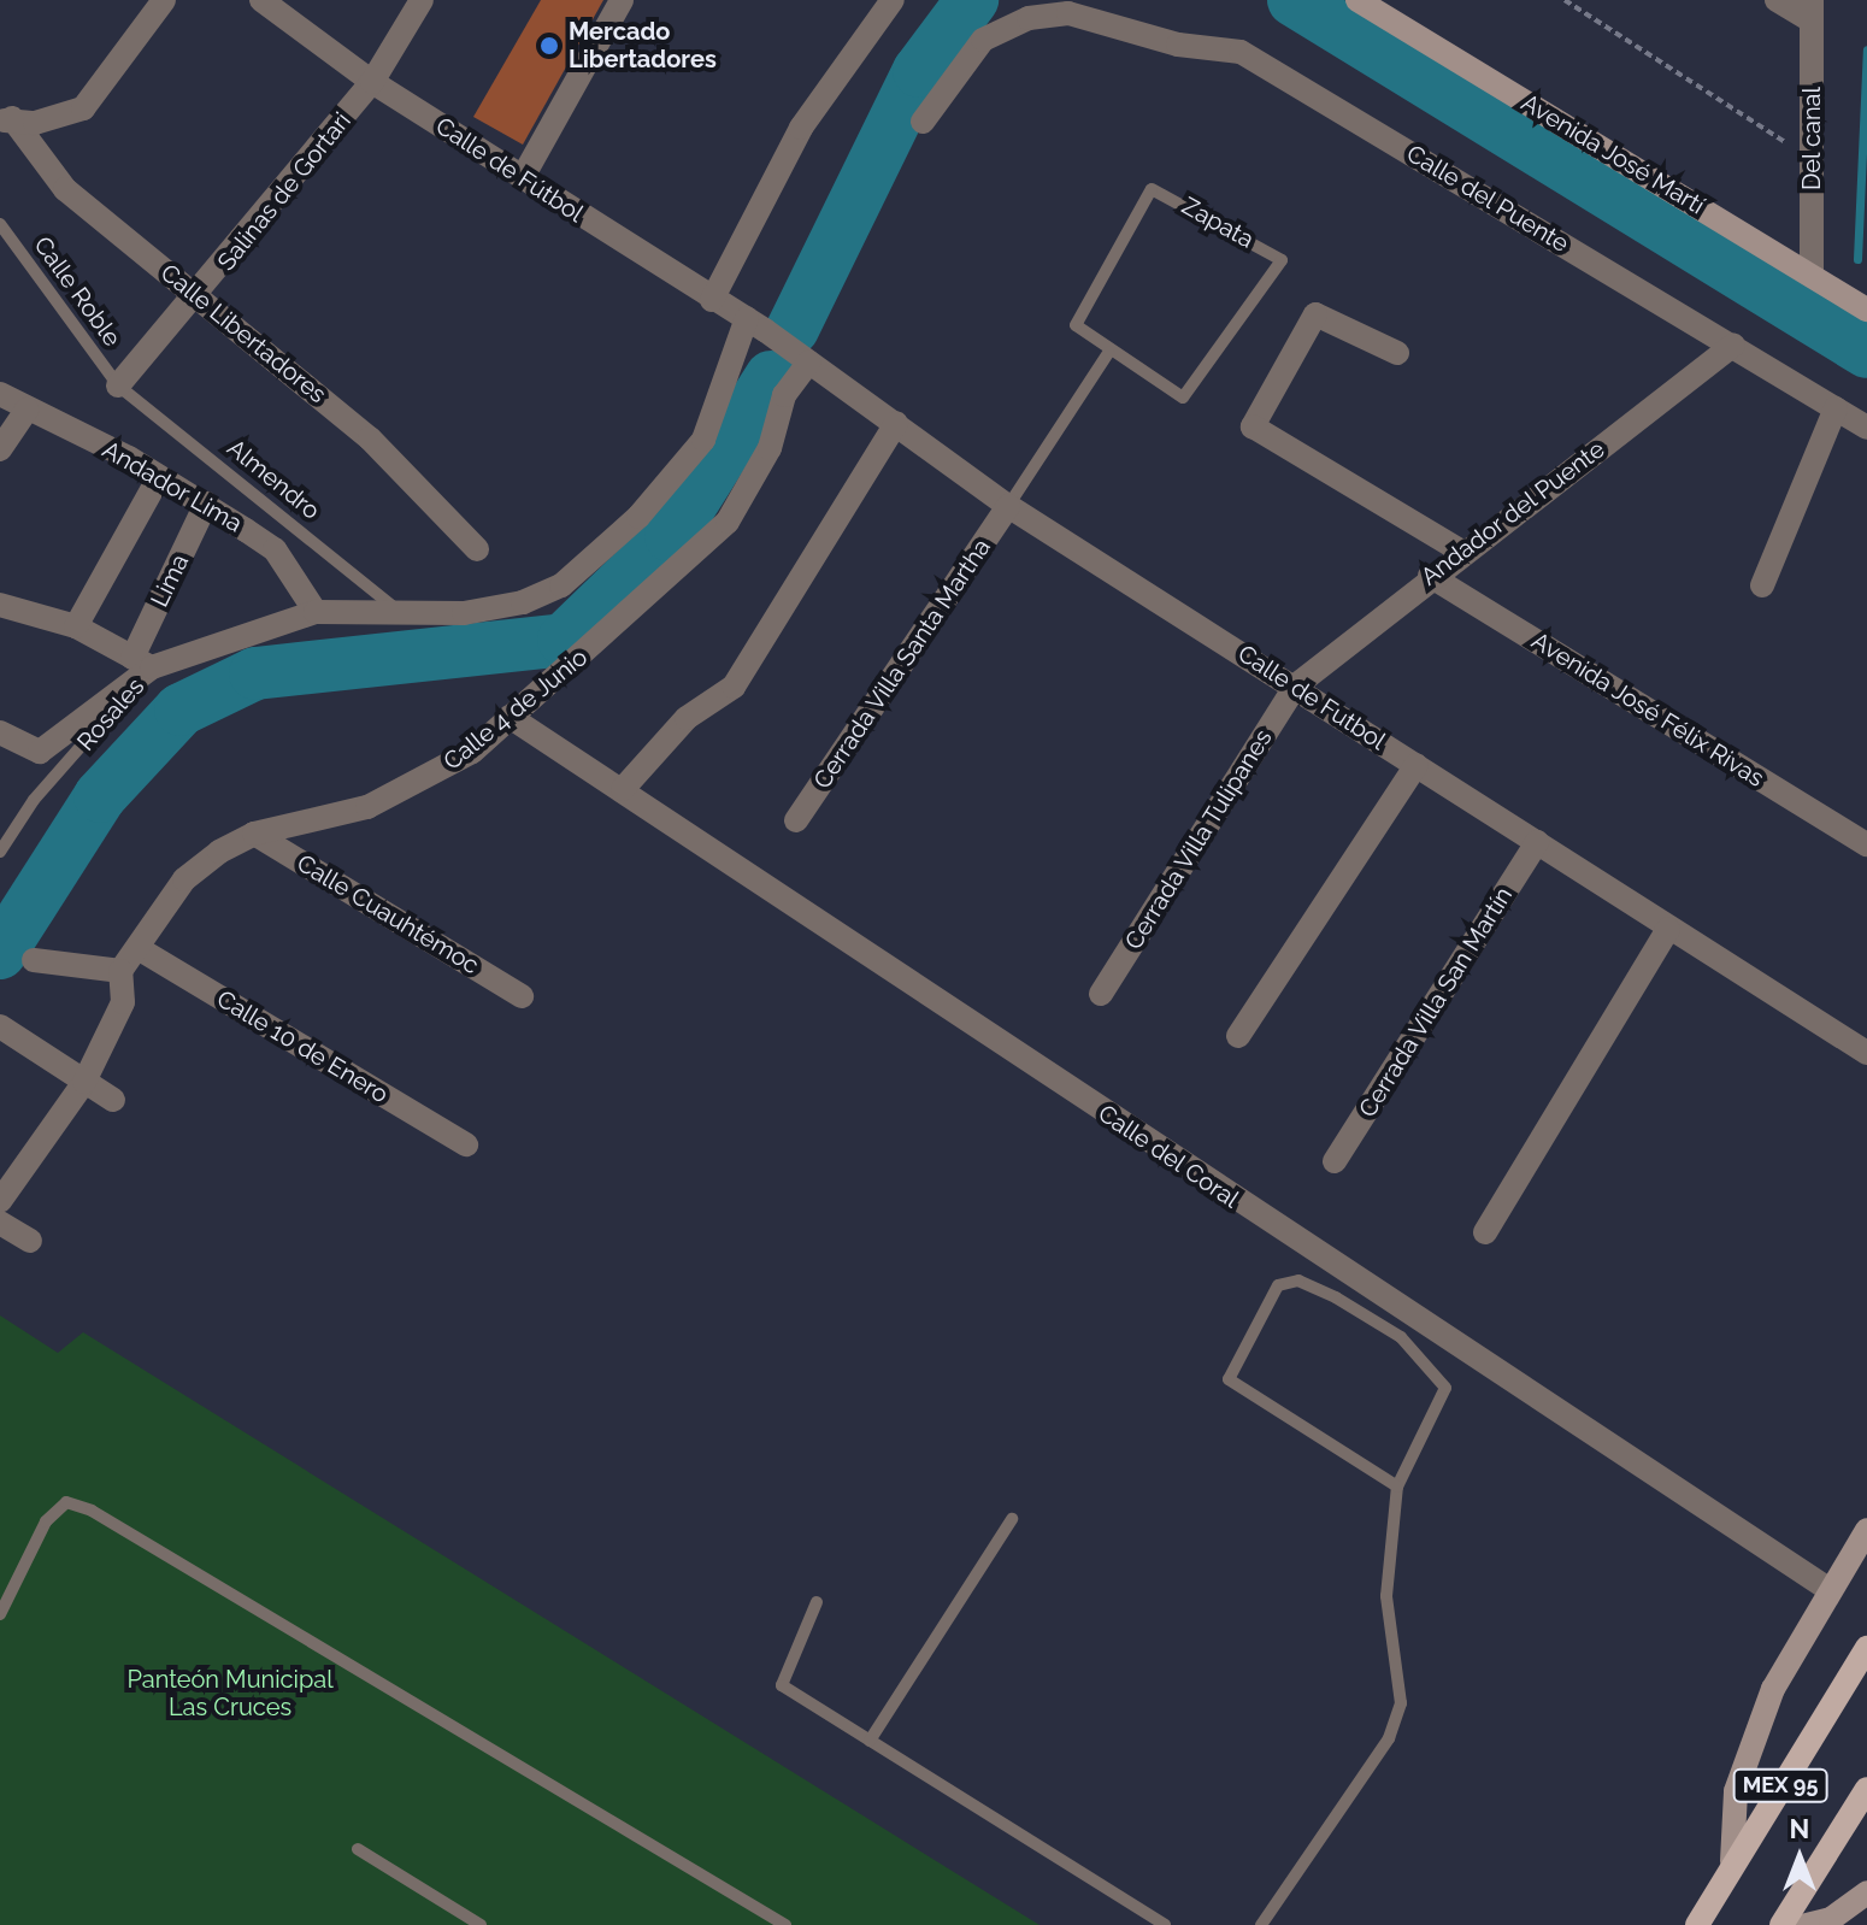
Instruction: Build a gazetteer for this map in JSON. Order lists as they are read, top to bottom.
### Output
{
  "streets": {
    "main road": ["Avenida José Martí", "MEX 95"],
    "street": [
      "Del canal",
      "Calle de Fútbol",
      "Salinas de Gortari",
      "Calle del Puente",
      "Calle Libertadores",
      "Andador Lima",
      "Andador del Puente",
      "Lima",
      "Cerrada Villa Santa Martha",
      "Calle de Futbol",
      "Calle 4 de Junio",
      "Avenida José Félix Rivas",
      "Rosales",
      "Cerrada Villa Tulipanes",
      "Calle Cuauhtémoc",
      "Cerrada Villa San Martín",
      "Calle 10 de Enero",
      "Calle del Coral"
    ],
    "lane": ["Zapata", "Calle Roble", "Almendro"]
  },
  "crossings": [
    ["Del canal", "Avenida José Martí"],
    ["Calle de Fútbol", "Salinas de Gortari"],
    ["Calle de Fútbol", "Calle de Futbol"],
    ["Calle de Fútbol", "Rosales"],
    ["Salinas de Gortari", "Calle Roble"],
    ["Salinas de Gortari", "Calle Libertadores"],
    ["Salinas de Gortari", "Almendro"],
    ["Calle del Puente", "Andador del Puente"],
    ["Calle Roble", "Almendro"],
    ["Almendro", "Rosales"],
    ["Andador Lima", "Lima"],
    ["Andador Lima", "Rosales"],
    ["Andador del Puente", "Calle de Futbol"],
    ["Andador del Puente", "Avenida José Félix Rivas"],
    ["Andador del Puente", "Cerrada Villa Tulipanes"],
    ["Lima", "Rosales"],
    ["Cerrada Villa Santa Martha", "Calle de Futbol"],
    ["Calle de Futbol", "Calle 4 de Junio"],
    ["Calle de Futbol", "Rosales"],
    ["Calle de Futbol", "Cerrada Villa Tulipanes"],
    ["Calle de Futbol", "Cerrada Villa San Martín"],
    ["Calle 4 de Junio", "Calle Cuauhtémoc"],
    ["Calle 4 de Junio", "Calle 10 de Enero"],
    ["Calle 4 de Junio", "Calle del Coral"]
  ],
  "parks": ["Panteón Municipal Las Cruces"],
  "places": ["Mercado Libertadores"],
  "north": "top"
}
